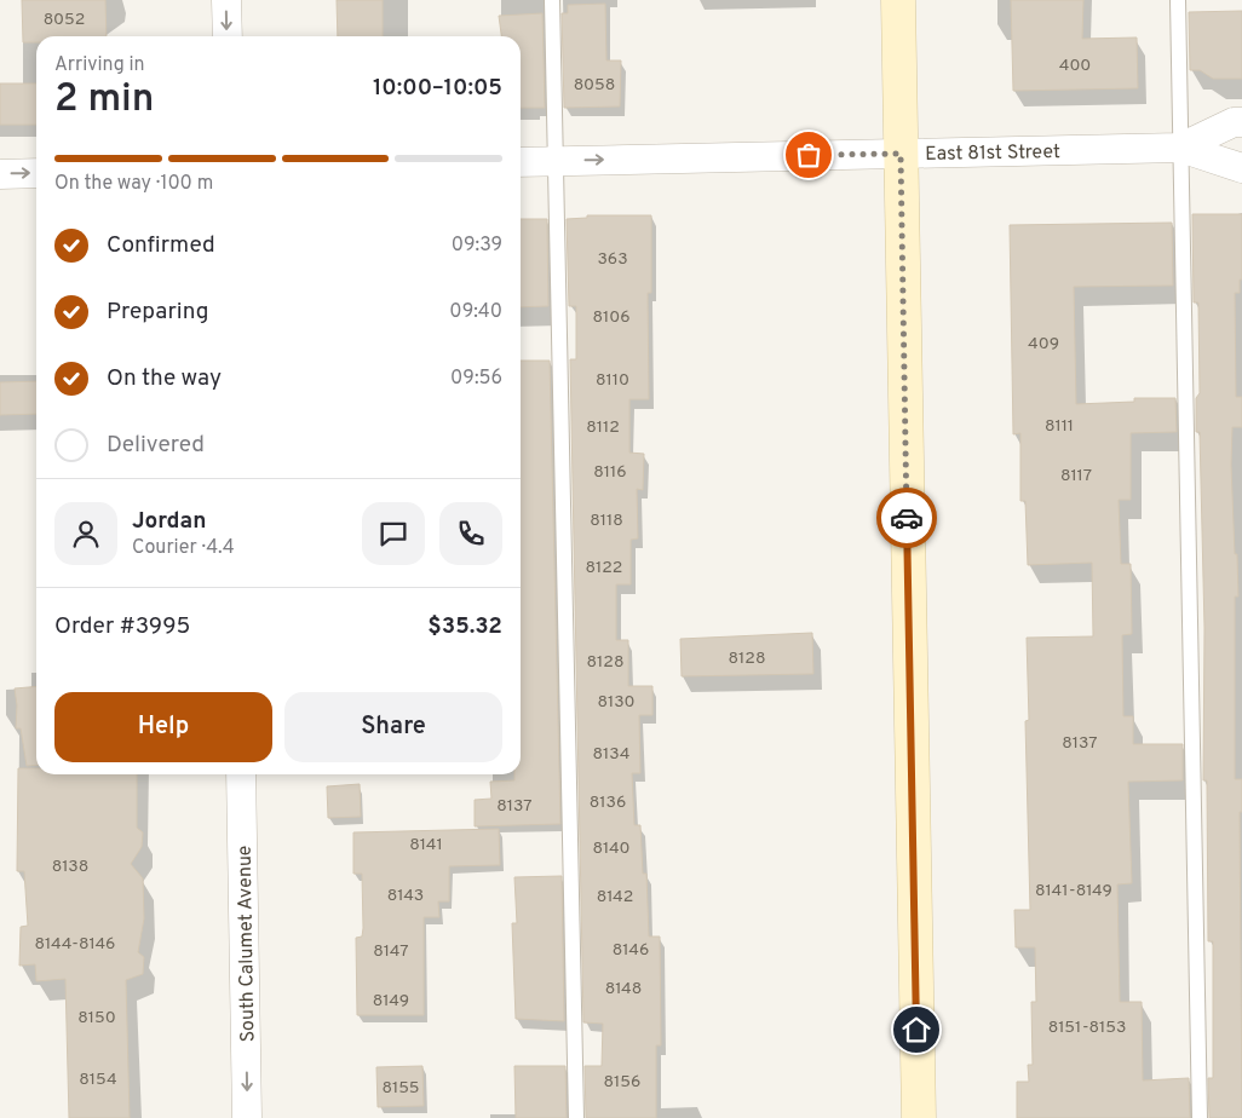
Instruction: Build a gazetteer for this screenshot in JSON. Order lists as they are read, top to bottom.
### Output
{
  "streets": {
    "street": ["East 81st Street", "South Calumet Avenue"]
  },
  "one_way": ["East 81st Street", "South Calumet Avenue"],
  "house_numbers": [
    "8052",
    "400",
    "8058",
    "363",
    "8106",
    "409",
    "8110",
    "8111",
    "8112",
    "8116",
    "8117",
    "8118",
    "8122",
    "8128",
    "8128",
    "8130",
    "8137",
    "8134",
    "8136",
    "8137",
    "8141",
    "8140",
    "8138",
    "8141-8149",
    "8143",
    "8142",
    "8144-8146",
    "8146",
    "8147",
    "8148",
    "8149",
    "8150",
    "8151-8153",
    "8154",
    "8156",
    "8155"
  ],
  "page": {
    "heading": ["2 min", "Arriving in", "10:00–10:05"],
    "panel": [
      "Jordan",
      "Courier · 4.4",
      "Order #3995",
      "$35.32"
    ],
    "bar": "On the way · 100 m",
    "list": [
      ["Confirmed", "09:39"],
      ["Preparing", "09:40"],
      ["On the way", "09:56"],
      "Delivered"
    ],
    "buttons": ["Help", "Share"]
  }
}
